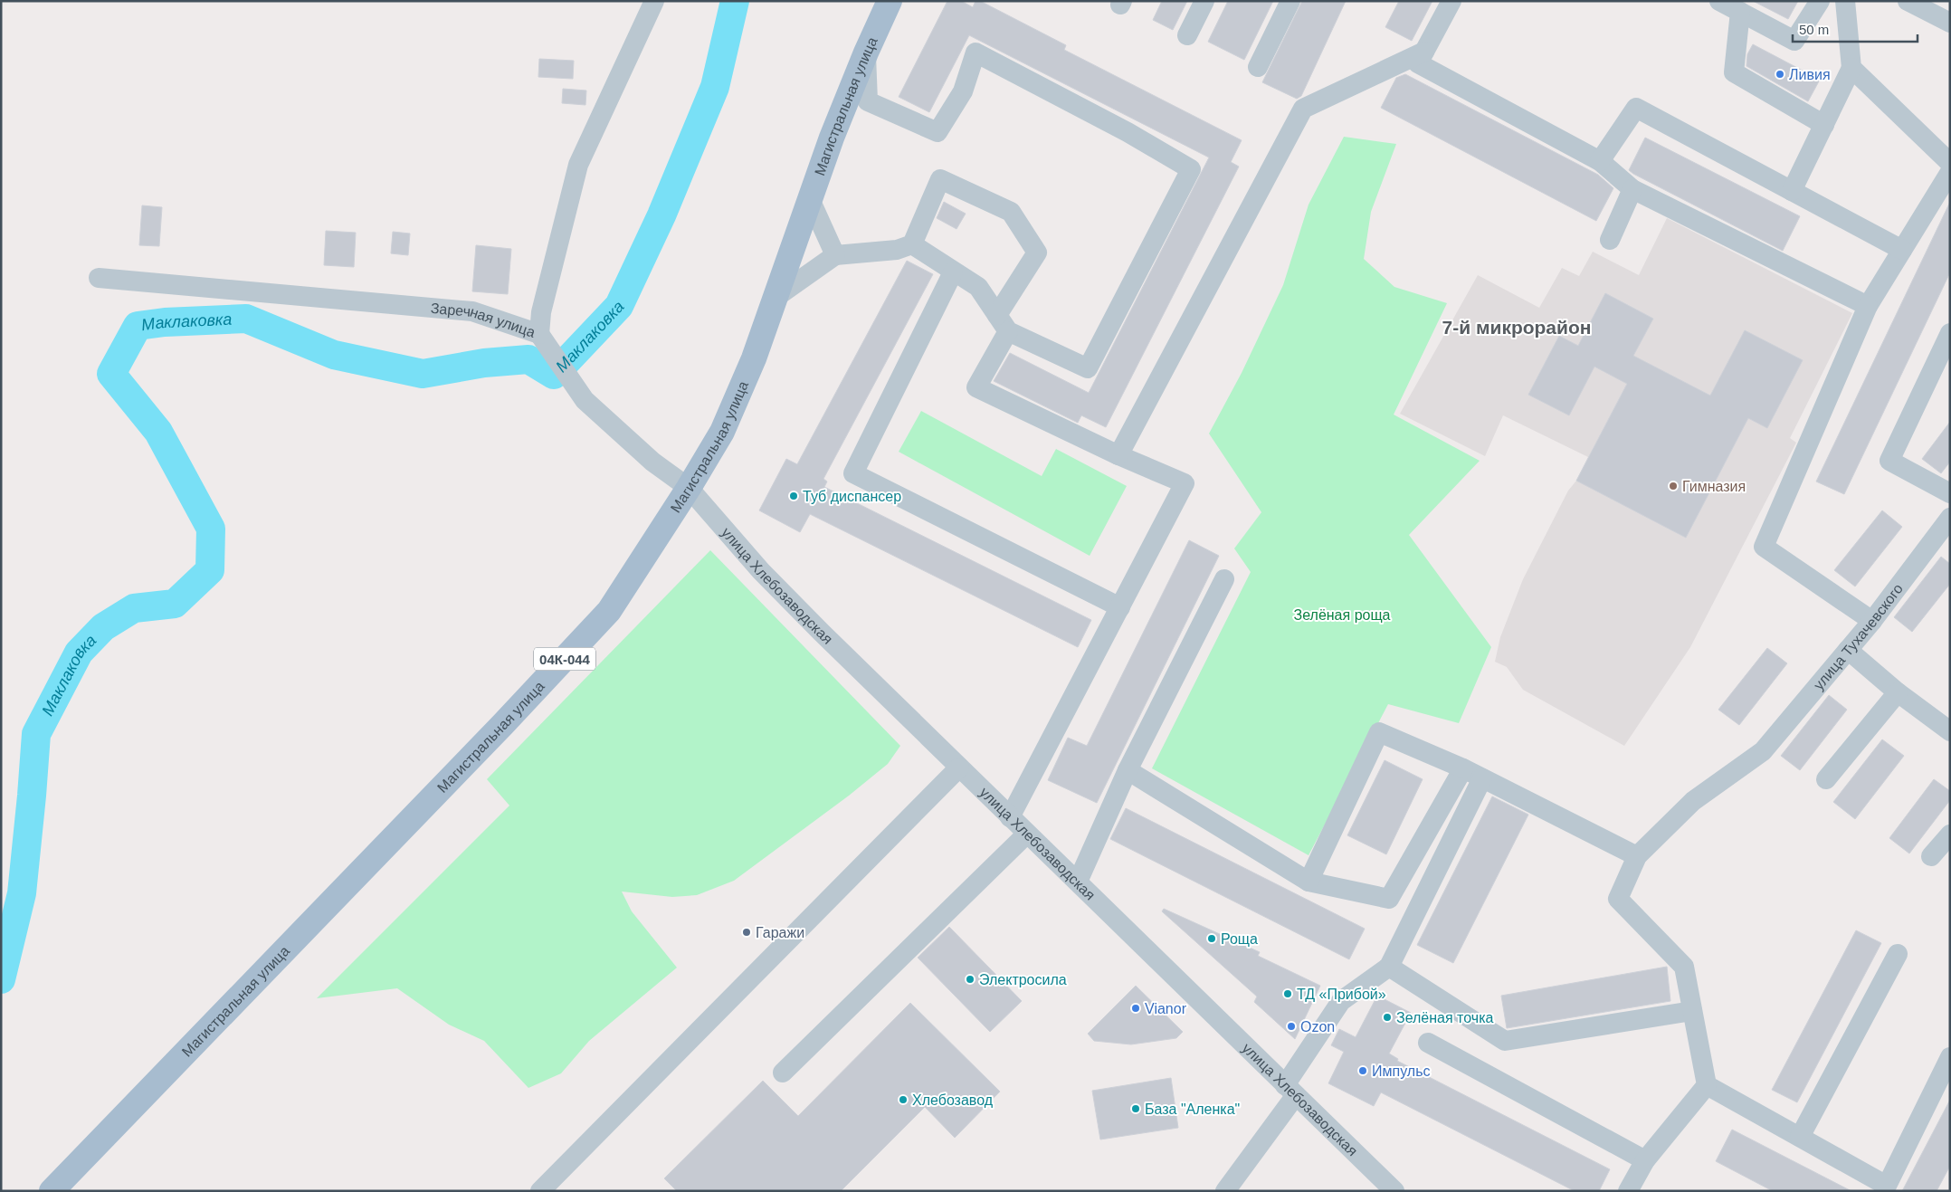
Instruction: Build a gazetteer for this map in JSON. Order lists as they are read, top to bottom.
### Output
{
  "streets": {
    "main road": ["Магистральная улица", "04К-044"],
    "street": ["Заречная улица", "улица Хлебозаводская", "улица Тухачевского"]
  },
  "crossings": [
    ["Магистральная улица", "улица Хлебозаводская"],
    ["Заречная улица", "улица Хлебозаводская"]
  ],
  "districts": ["7-й микрорайон"],
  "water": ["Маклаковка"],
  "parks": ["Зелёная роща"],
  "places": [
    "Ливия",
    "Гимназия",
    "Туб диспансер",
    "Гаражи",
    "Роща",
    "Электросила",
    "ТД «Прибой»",
    "Vianor",
    "Зелёная точка",
    "Ozon",
    "Импульс",
    "Хлебозавод",
    "База \"Аленка\""
  ],
  "scale_bar": "50 m"
}
